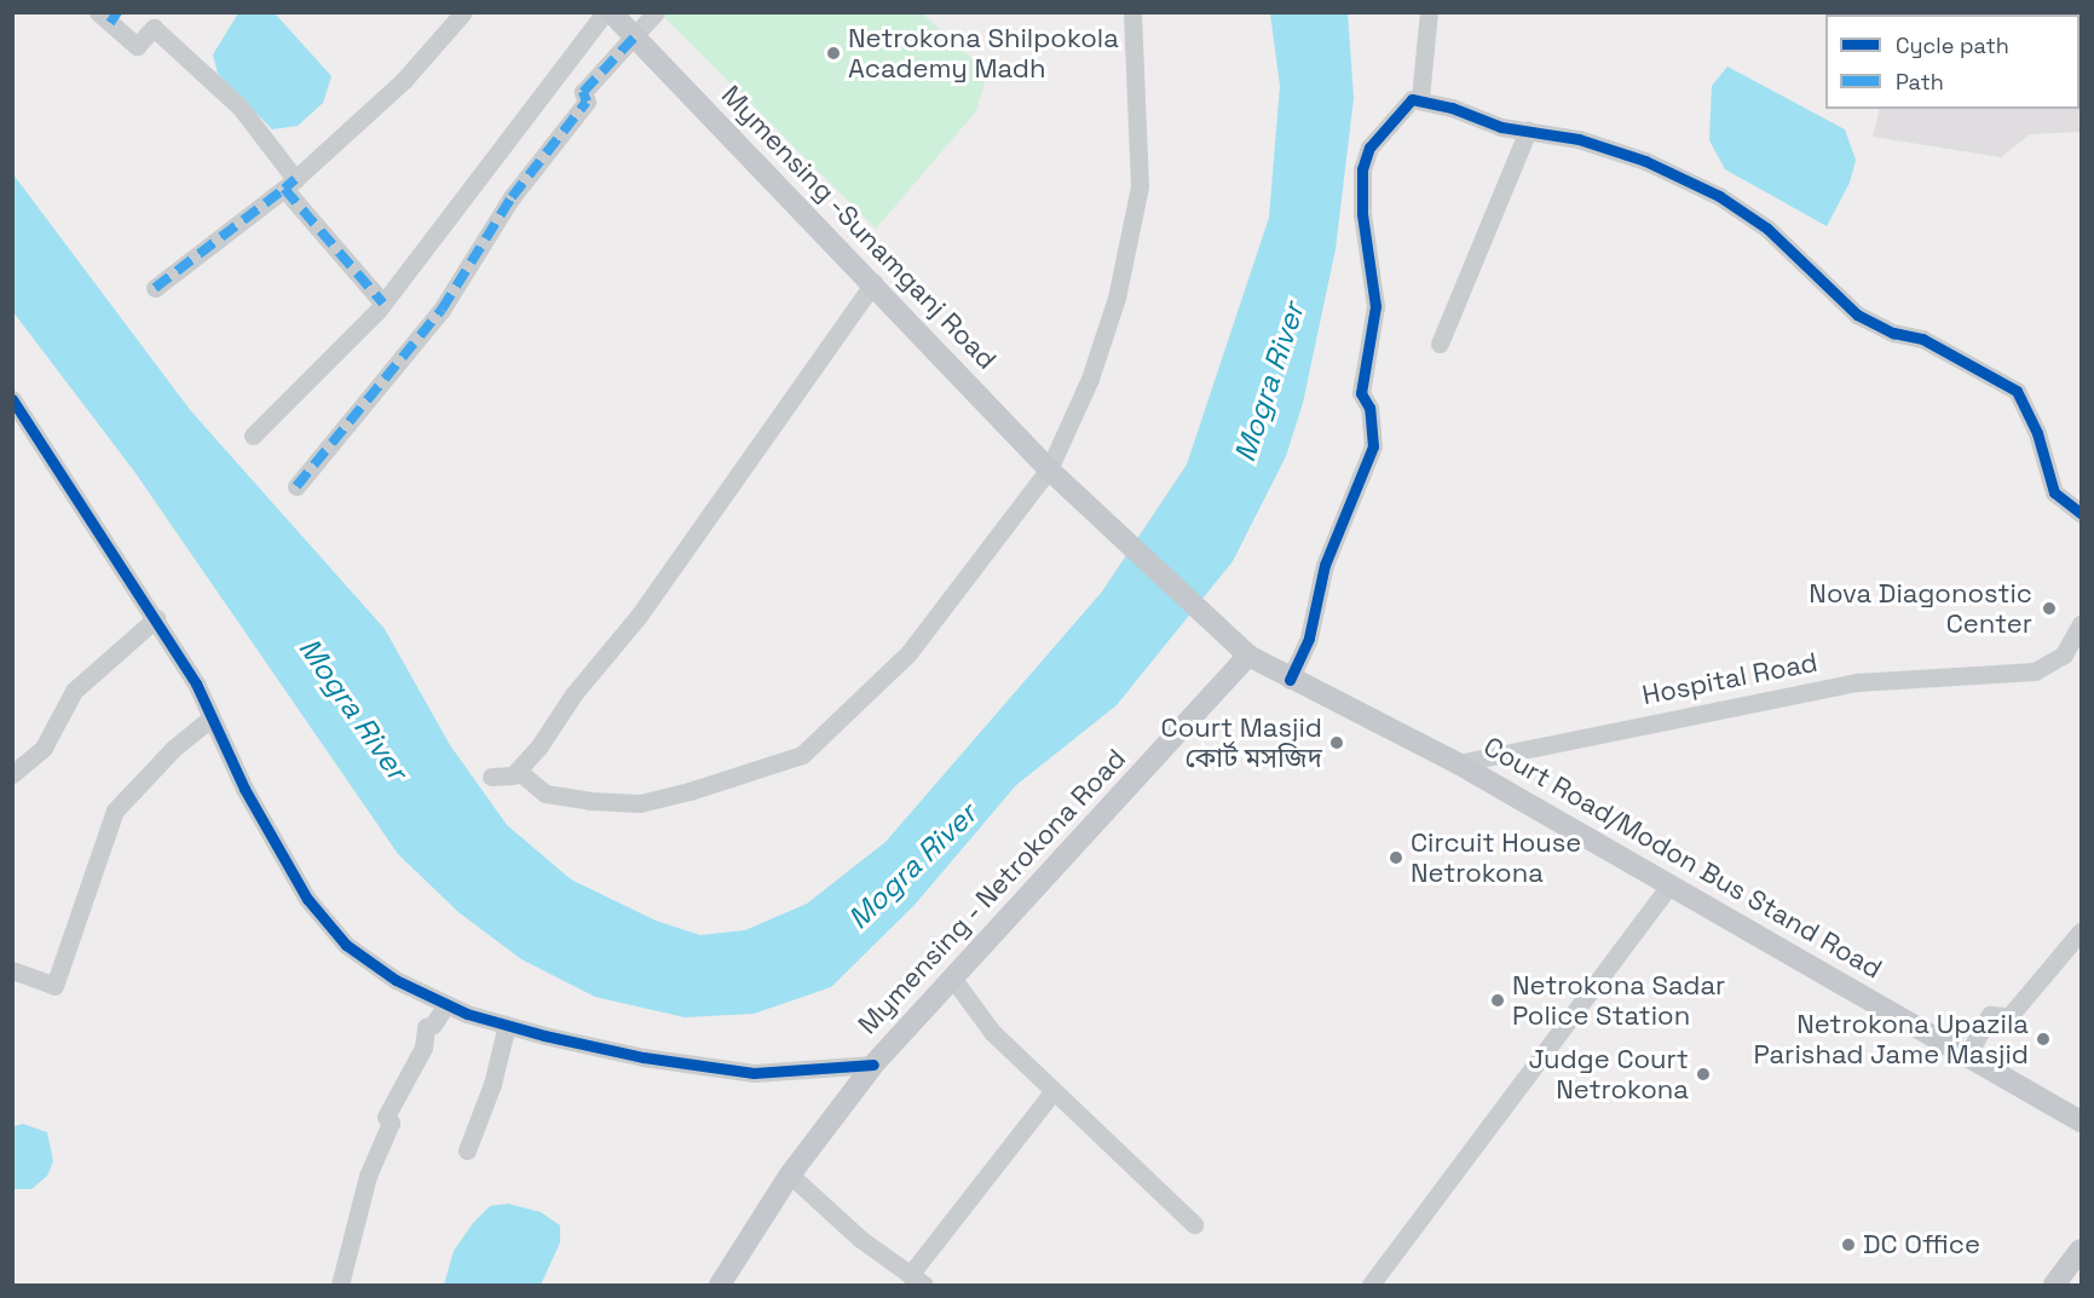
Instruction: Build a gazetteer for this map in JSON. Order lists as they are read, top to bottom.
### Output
{
  "streets": {
    "main road": ["Mymensing -Sunamganj Road", "Court Road/Modon Bus Stand Road", "Mymensing - Netrokona Road"],
    "street": ["Hospital Road"]
  },
  "crossings": [
    ["Mymensing -Sunamganj Road", "Court Road/Modon Bus Stand Road"],
    ["Mymensing -Sunamganj Road", "Mymensing - Netrokona Road"],
    ["Hospital Road", "Court Road/Modon Bus Stand Road"],
    ["Court Road/Modon Bus Stand Road", "Mymensing - Netrokona Road"]
  ],
  "water": ["Mogra River"],
  "places": [
    "Netrokona Shilpokola Academy Madh",
    "Nova Diagonostic Center",
    "Court Masjid কোর্ট মসজিদ",
    "Circuit House Netrokona",
    "Netrokona Sadar Police Station",
    "Netrokona Upazila Parishad Jame Masjid",
    "Judge Court Netrokona",
    "DC Office"
  ],
  "legend": ["Cycle path", "Path"]
}
